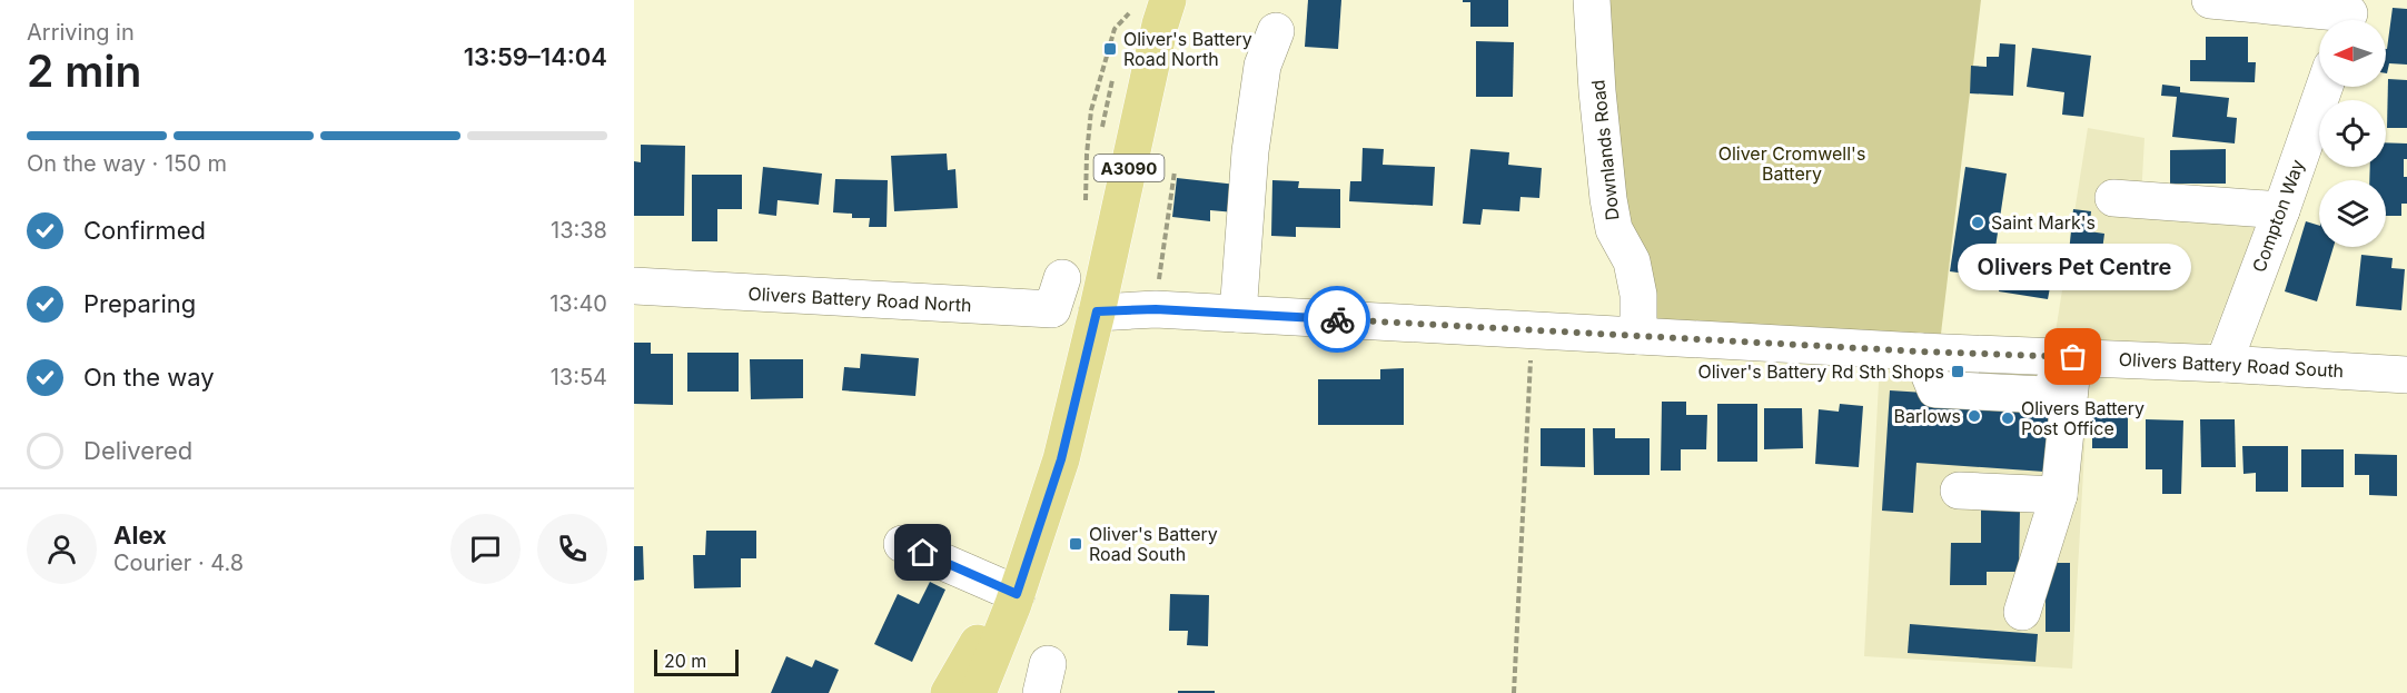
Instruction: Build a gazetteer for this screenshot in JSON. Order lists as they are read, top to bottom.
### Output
{
  "streets": {
    "main road": ["A3090"],
    "street": [
      "Downlands Road",
      "Compton Way",
      "Olivers Battery Road North",
      "Olivers Battery Road South"
    ]
  },
  "crossings": [
    ["Downlands Road", "Olivers Battery Road South"],
    ["A3090", "Olivers Battery Road South"],
    ["Compton Way", "Olivers Battery Road South"]
  ],
  "parks": ["Oliver Cromwell's Battery"],
  "places": {
    "transit": ["Oliver's Battery Road North", "Oliver's Battery Rd Sth Shops", "Oliver's Battery Road South"],
    "other": [
      "Saint Mark's",
      "Olivers Pet Centre",
      "Barlows",
      "Olivers Battery Post Office"
    ]
  },
  "scale_bar": "20 m",
  "north": "left",
  "page": {
    "heading": ["2 min", "Arriving in", "13:59–14:04"],
    "panel": ["Alex", "Courier · 4.8"],
    "bar": "On the way · 150 m",
    "list": [
      ["Confirmed", "13:38"],
      ["Preparing", "13:40"],
      ["On the way", "13:54"],
      "Delivered"
    ],
    "bubble": "Olivers Pet Centre",
    "scale": "20 m"
  }
}
